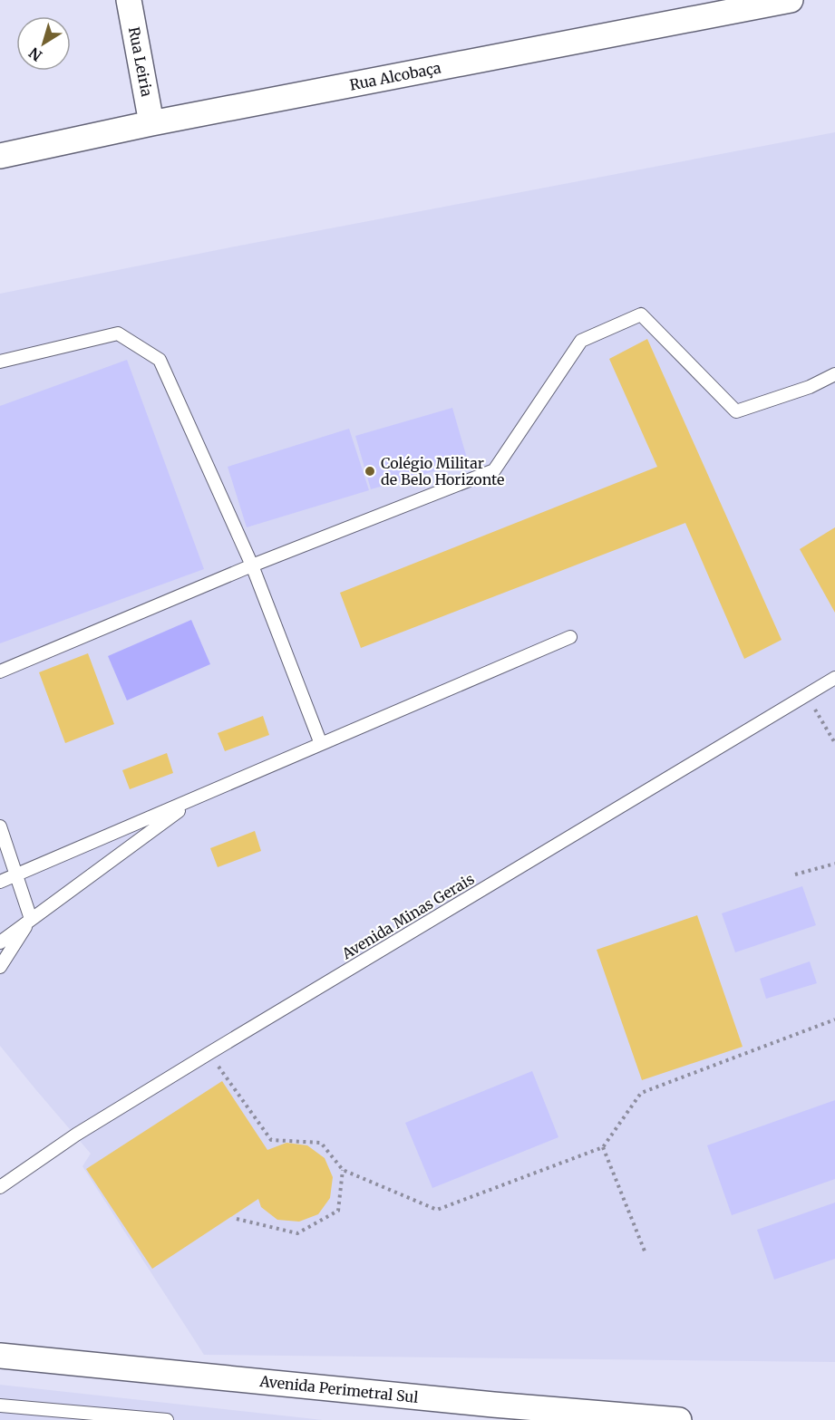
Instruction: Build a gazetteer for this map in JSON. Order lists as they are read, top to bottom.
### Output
{
  "streets": {
    "street": ["Rua Leiria", "Rua Alcobaça", "Avenida Perimetral Sul"],
    "lane": ["Avenida Minas Gerais"]
  },
  "crossings": [
    ["Rua Leiria", "Rua Alcobaça"]
  ],
  "places": ["Colégio Militar de Belo Horizonte"],
  "north": "bottom left"
}
